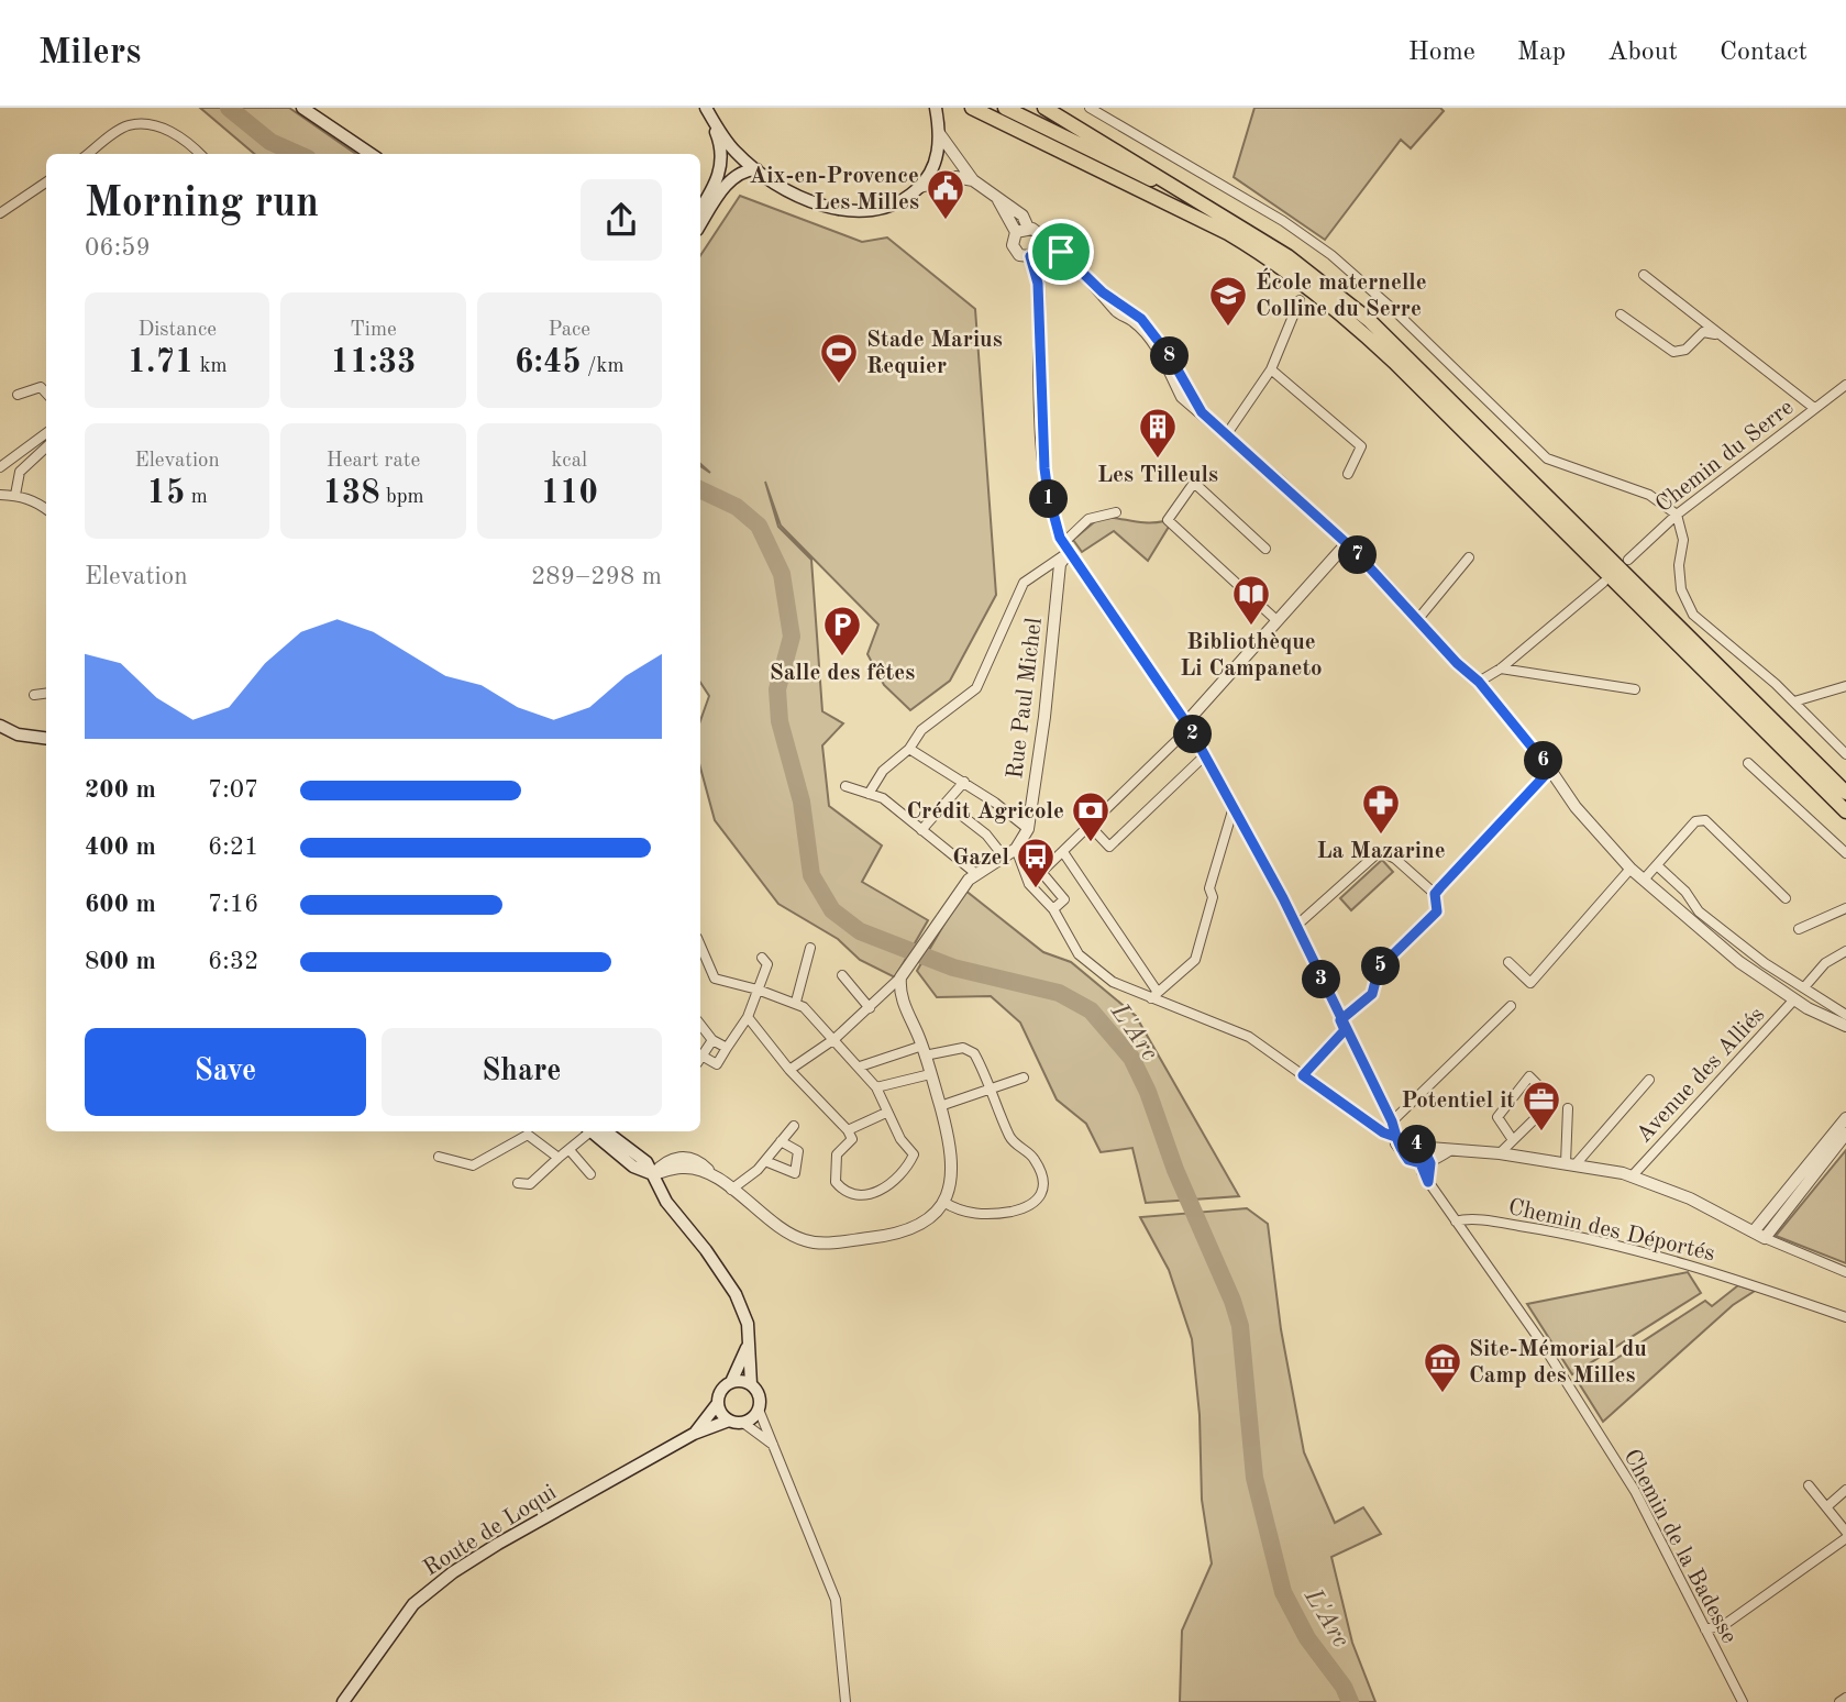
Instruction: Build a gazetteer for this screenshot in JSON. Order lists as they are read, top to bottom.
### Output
{
  "streets": {
    "main road": ["Route de Loqui"],
    "street": [
      "Chemin du Serre",
      "Rue Paul Michel",
      "Avenue des Alliés",
      "Chemin des Déportés",
      "Chemin de la Badesse"
    ]
  },
  "crossings": [
    ["Chemin des Déportés", "Chemin de la Badesse"]
  ],
  "water": ["L'Arc"],
  "places": {
    "public building": ["Aix-en-Provence Les Milles"],
    "school or university": ["École maternelle Colline du Serre"],
    "sports": ["Stade Marius Requier"],
    "building": ["Les Tilleuls"],
    "library": ["Bibliothèque Li Campaneto"],
    "parking": ["Salle des fêtes"],
    "pharmacy": ["La Mazarine"],
    "bank": ["Crédit Agricole"],
    "bus stop": ["Gazel"],
    "office": ["Potentiel it"],
    "museum": ["Site-Mémorial du Camp des Milles"]
  },
  "page": {
    "header": "Milers",
    "nav": [
      "Home",
      "Map",
      "About",
      "Contact"
    ],
    "heading": ["Morning run", "06:59"],
    "stats": [
      ["Distance", "1.71 km"],
      ["Time", "11:33"],
      ["Pace", "6:45 /km"],
      ["Elevation", "15 m"],
      ["Heart rate", "138 bpm"],
      ["kcal", "110"]
    ],
    "pins": [
      "8",
      "1",
      "7",
      "2",
      "6",
      "5",
      "3",
      "4"
    ],
    "chart": ["Elevation", "289–298 m"],
    "list": [
      {
        "name": "200 m",
        "note": "7:07"
      },
      {
        "name": "400 m",
        "note": "6:21"
      },
      {
        "name": "600 m",
        "note": "7:16"
      },
      {
        "name": "800 m",
        "note": "6:32"
      }
    ],
    "buttons": ["Save", "Share"]
  }
}
